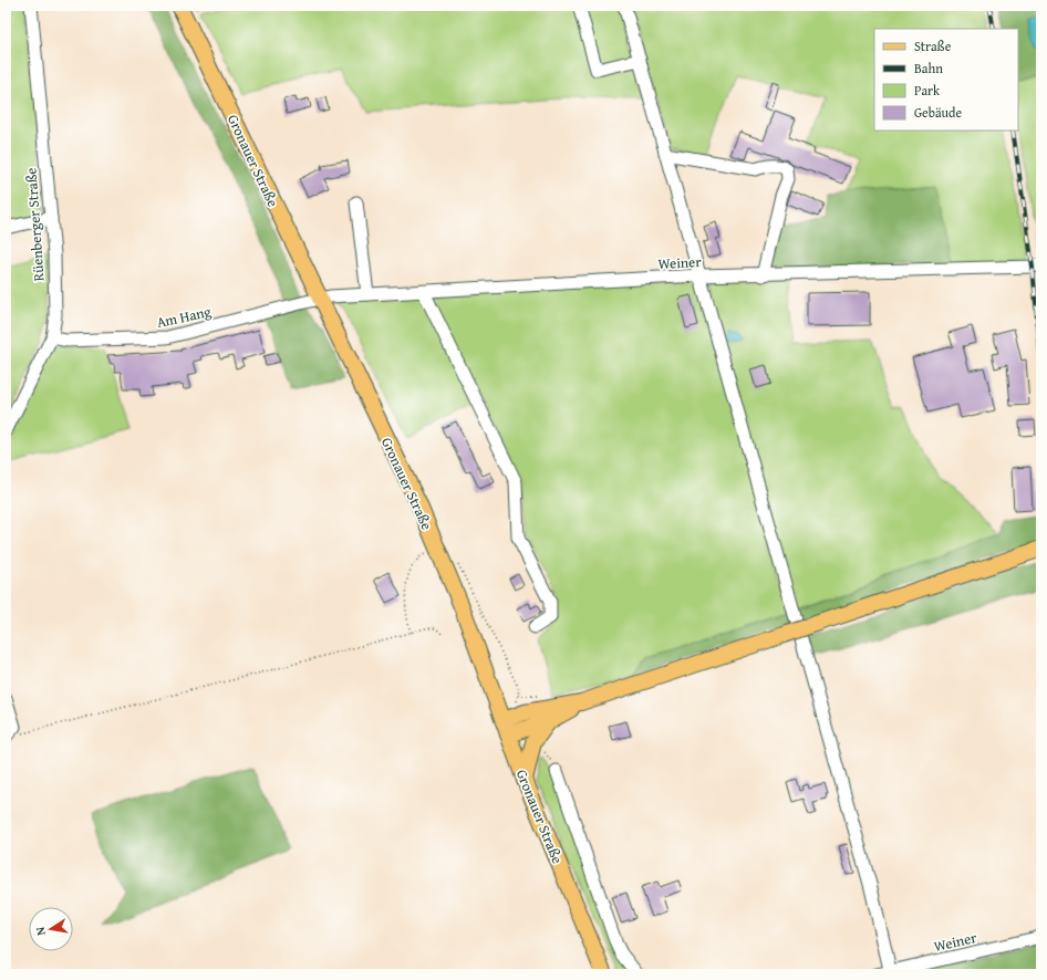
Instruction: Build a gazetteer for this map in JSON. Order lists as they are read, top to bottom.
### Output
{
  "streets": {
    "main road": ["Gronauer Straße"],
    "street": ["Rüenberger Straße", "Weiner", "Am Hang"]
  },
  "crossings": [
    ["Gronauer Straße", "Weiner"],
    ["Gronauer Straße", "Am Hang"],
    ["Rüenberger Straße", "Am Hang"],
    ["Weiner", "Am Hang"]
  ],
  "legend": [
    "Straße",
    "Bahn",
    "Park",
    "Gebäude"
  ],
  "north": "left"
}
